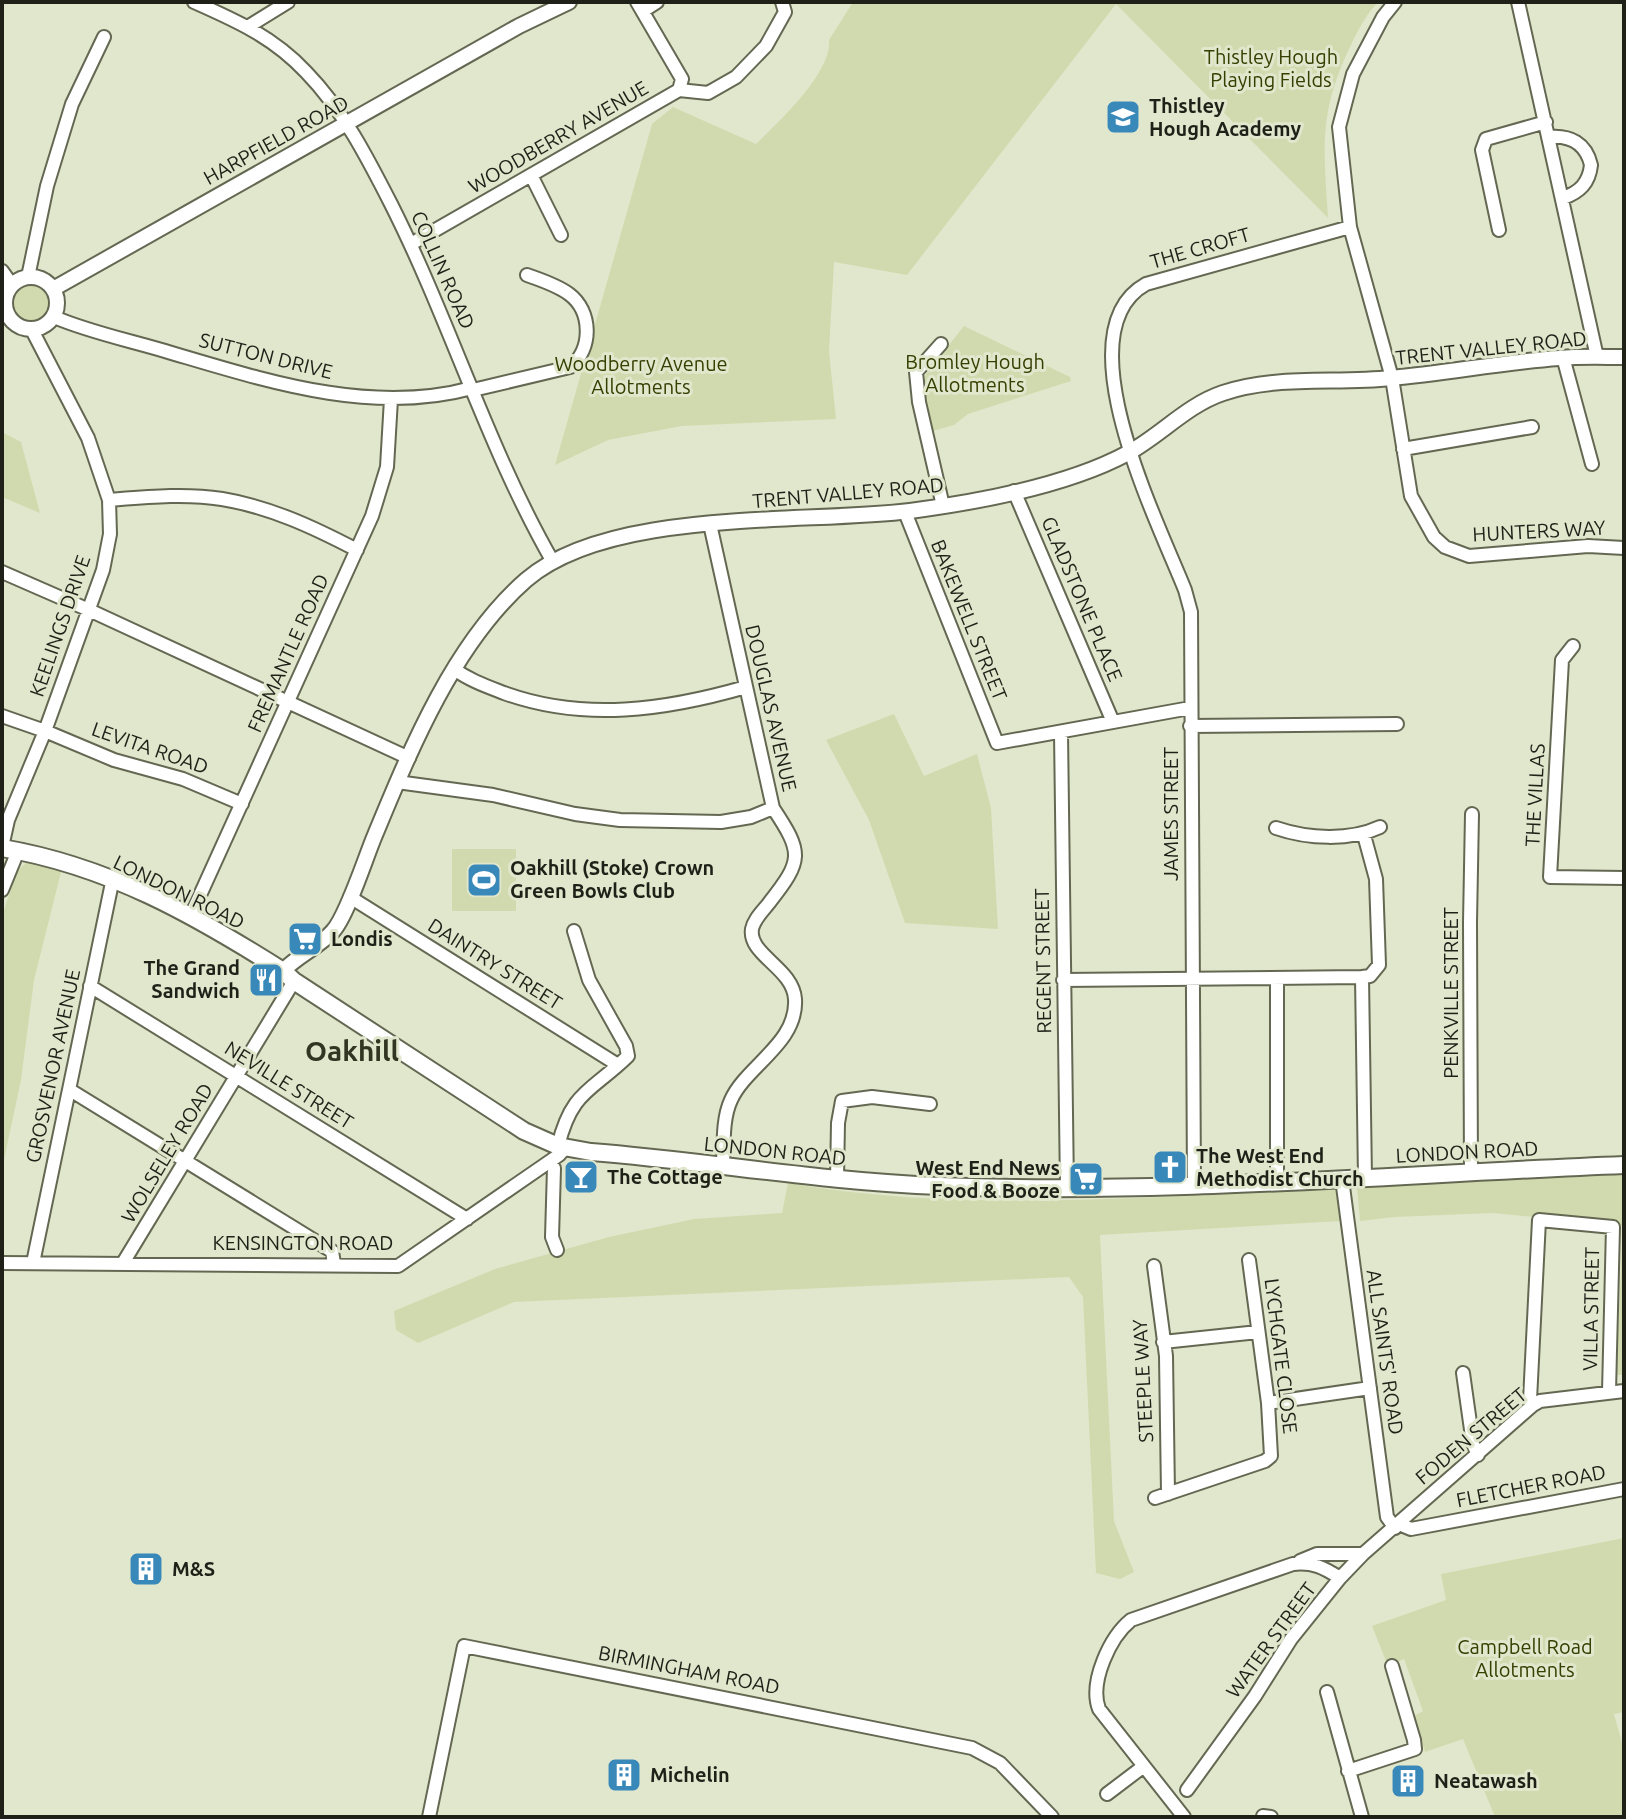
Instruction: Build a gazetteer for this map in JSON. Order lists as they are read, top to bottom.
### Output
{
  "streets": {
    "main road": ["LONDON ROAD"],
    "street": [
      "WOODBERRY AVENUE",
      "HARPFIELD ROAD",
      "THE CROFT",
      "COLLIN ROAD",
      "TRENT VALLEY ROAD",
      "SUTTON DRIVE",
      "HUNTERS WAY",
      "GLADSTONE PLACE",
      "BAKEWELL STREET",
      "KEELINGS DRIVE",
      "FREMANTLE ROAD",
      "DOUGLAS AVENUE",
      "LEVITA ROAD",
      "THE VILLAS",
      "JAMES STREET",
      "REGENT STREET",
      "DAINTRY STREET",
      "PENKVILLE STREET",
      "GROSVENOR AVENUE",
      "NEVILLE STREET",
      "WOLSELEY ROAD",
      "KENSINGTON ROAD",
      "VILLA STREET",
      "ALL SAINTS' ROAD",
      "LYCHGATE CLOSE",
      "STEEPLE WAY",
      "FODEN STREET",
      "FLETCHER ROAD",
      "WATER STREET",
      "BIRMINGHAM ROAD"
    ]
  },
  "crossings": [
    ["WOODBERRY AVENUE", "COLLIN ROAD"],
    ["HARPFIELD ROAD", "COLLIN ROAD"],
    ["HARPFIELD ROAD", "SUTTON DRIVE"],
    ["HARPFIELD ROAD", "KEELINGS DRIVE"],
    ["THE CROFT", "TRENT VALLEY ROAD"],
    ["THE CROFT", "HUNTERS WAY"],
    ["THE CROFT", "JAMES STREET"],
    ["COLLIN ROAD", "TRENT VALLEY ROAD"],
    ["COLLIN ROAD", "SUTTON DRIVE"],
    ["TRENT VALLEY ROAD", "HUNTERS WAY"],
    ["TRENT VALLEY ROAD", "GLADSTONE PLACE"],
    ["TRENT VALLEY ROAD", "BAKEWELL STREET"],
    ["TRENT VALLEY ROAD", "DOUGLAS AVENUE"],
    ["TRENT VALLEY ROAD", "JAMES STREET"],
    ["TRENT VALLEY ROAD", "LONDON ROAD"],
    ["TRENT VALLEY ROAD", "DAINTRY STREET"],
    ["TRENT VALLEY ROAD", "WOLSELEY ROAD"],
    ["SUTTON DRIVE", "KEELINGS DRIVE"],
    ["SUTTON DRIVE", "FREMANTLE ROAD"],
    ["BAKEWELL STREET", "REGENT STREET"],
    ["KEELINGS DRIVE", "LEVITA ROAD"],
    ["KEELINGS DRIVE", "LONDON ROAD"],
    ["FREMANTLE ROAD", "LEVITA ROAD"],
    ["FREMANTLE ROAD", "LONDON ROAD"],
    ["JAMES STREET", "LONDON ROAD"],
    ["LONDON ROAD", "REGENT STREET"],
    ["LONDON ROAD", "PENKVILLE STREET"],
    ["LONDON ROAD", "GROSVENOR AVENUE"],
    ["LONDON ROAD", "WOLSELEY ROAD"],
    ["LONDON ROAD", "KENSINGTON ROAD"],
    ["LONDON ROAD", "ALL SAINTS' ROAD"],
    ["GROSVENOR AVENUE", "NEVILLE STREET"],
    ["GROSVENOR AVENUE", "KENSINGTON ROAD"],
    ["NEVILLE STREET", "WOLSELEY ROAD"],
    ["NEVILLE STREET", "KENSINGTON ROAD"],
    ["WOLSELEY ROAD", "KENSINGTON ROAD"],
    ["VILLA STREET", "FODEN STREET"],
    ["ALL SAINTS' ROAD", "FODEN STREET"],
    ["ALL SAINTS' ROAD", "FLETCHER ROAD"],
    ["ALL SAINTS' ROAD", "WATER STREET"],
    ["LYCHGATE CLOSE", "STEEPLE WAY"],
    ["FODEN STREET", "FLETCHER ROAD"],
    ["FODEN STREET", "WATER STREET"],
    ["FLETCHER ROAD", "WATER STREET"]
  ],
  "districts": ["Oakhill"],
  "parks": [
    "Thistley Hough Playing Fields",
    "Bromley Hough Allotments",
    "Woodberry Avenue Allotments",
    "Campbell Road Allotments"
  ],
  "places": {
    "school or university": ["Thistley Hough Academy"],
    "sports": ["Oakhill (Stoke) Crown Green Bowls Club"],
    "supermarket": ["Londis", "West End News Food & Booze"],
    "restaurant": ["The Grand Sandwich"],
    "church": ["The West End Methodist Church"],
    "bar": ["The Cottage"],
    "building": ["M&S", "Michelin", "Neatawash"]
  }
}
